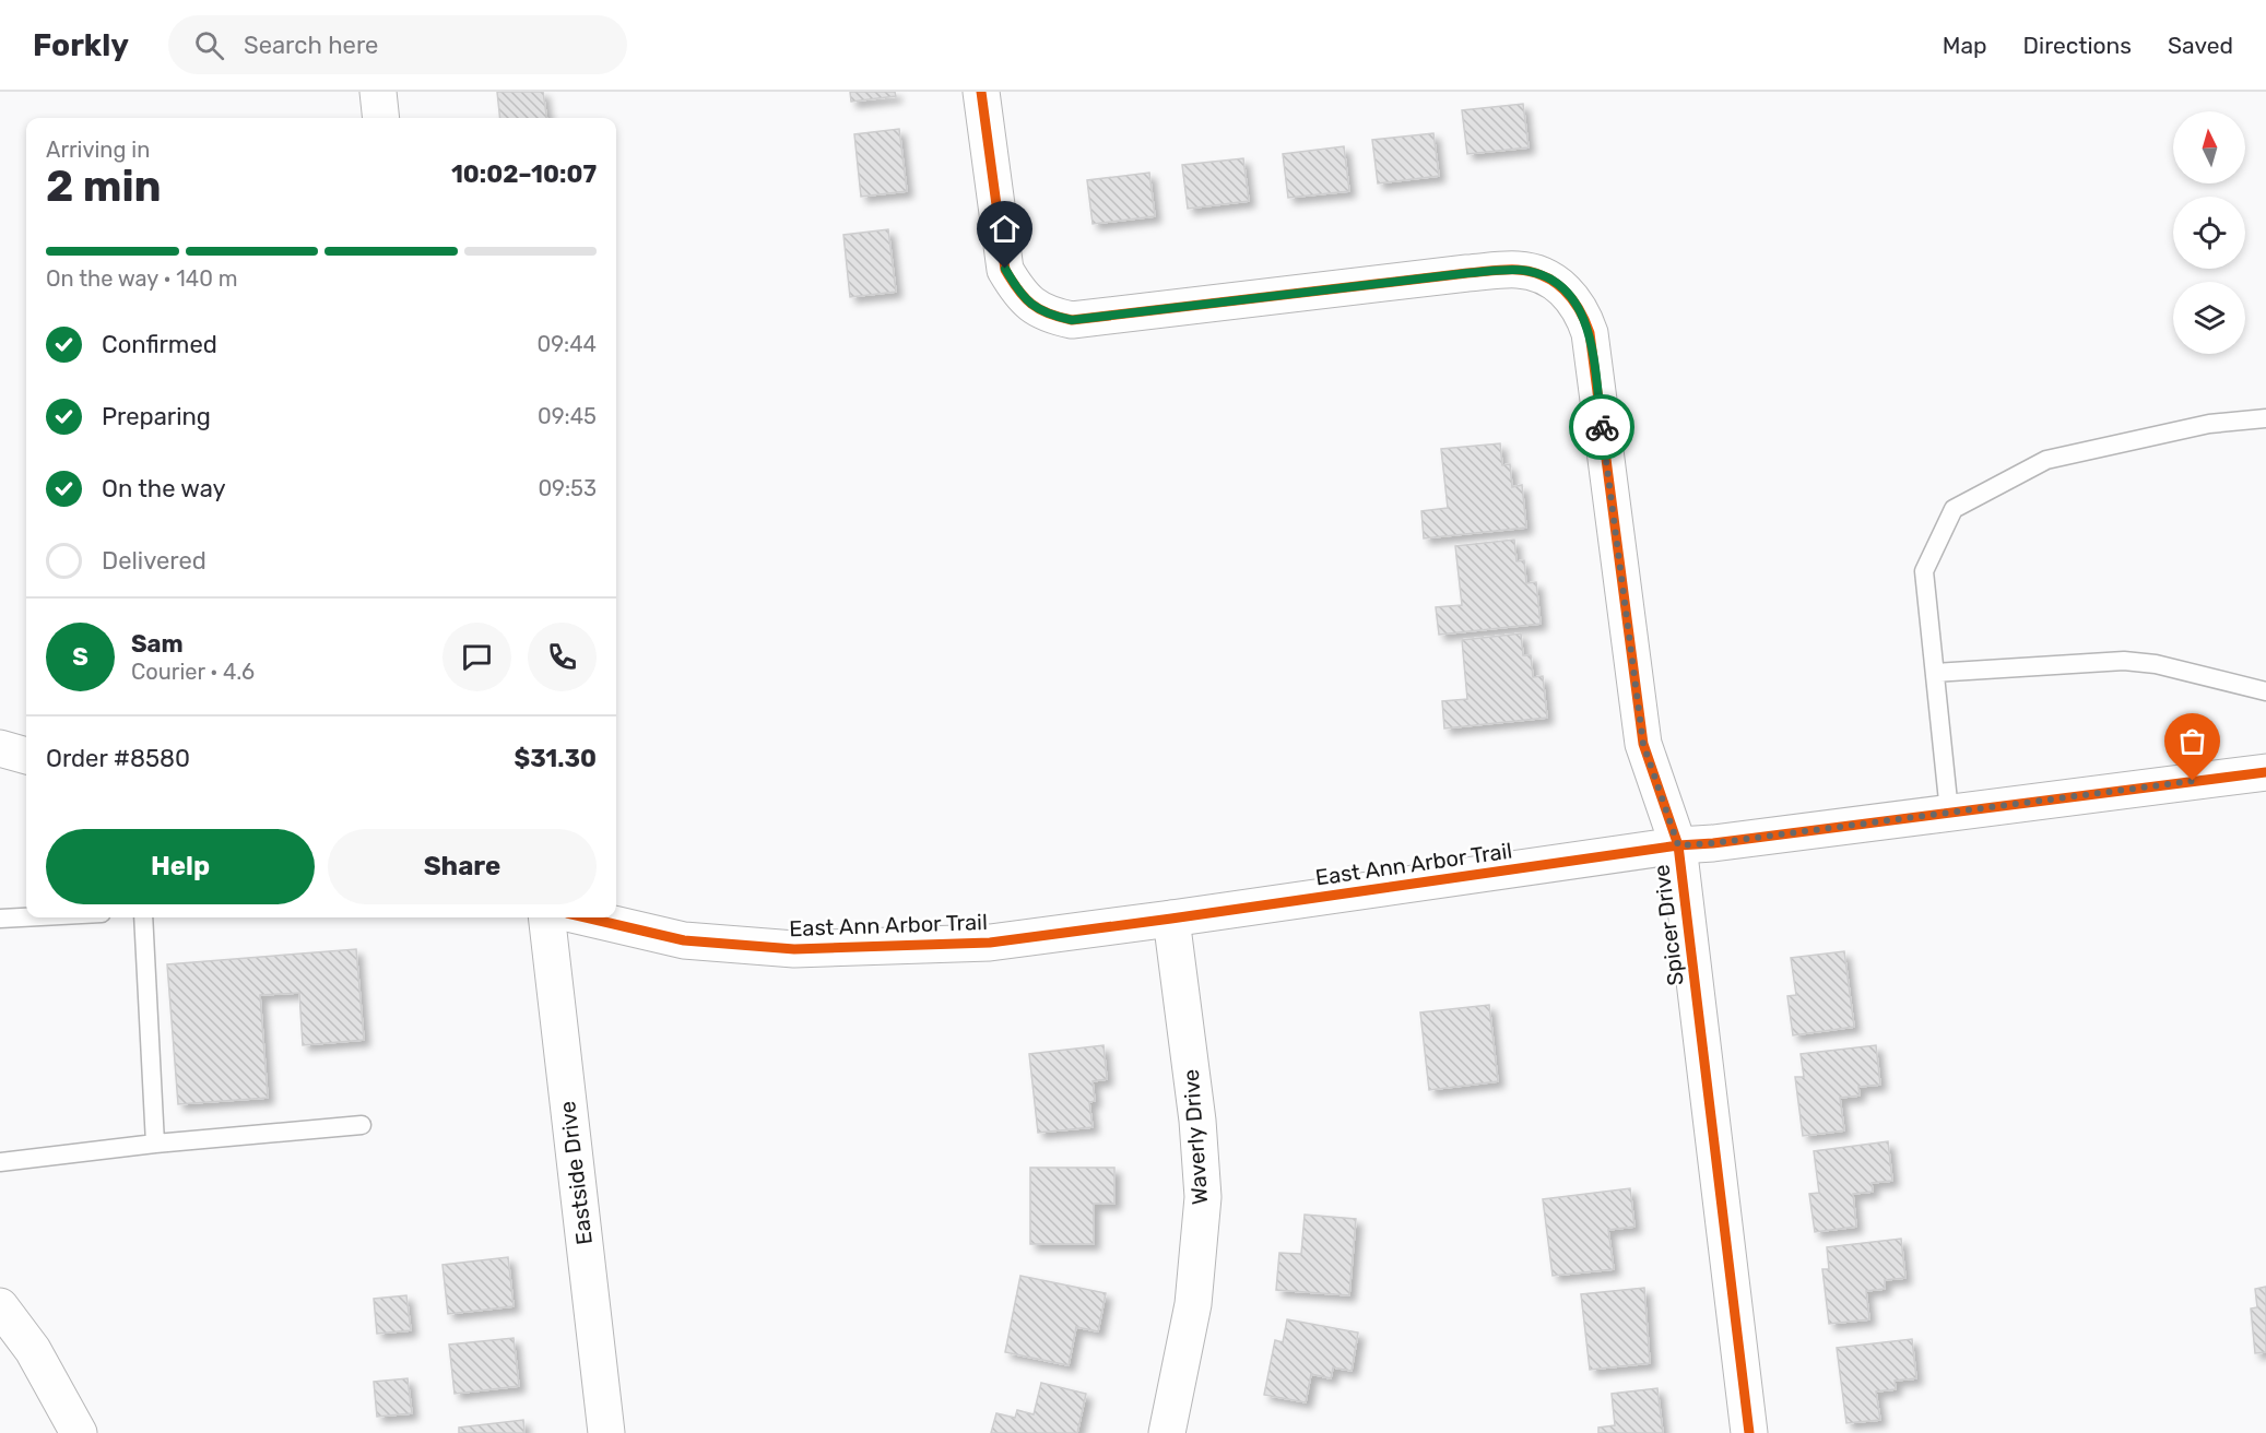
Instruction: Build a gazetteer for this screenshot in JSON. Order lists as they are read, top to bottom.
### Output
{
  "streets": {
    "street": [
      "East Ann Arbor Trail",
      "Spicer Drive",
      "Waverly Drive",
      "Eastside Drive"
    ]
  },
  "crossings": [
    ["East Ann Arbor Trail", "Spicer Drive"],
    ["East Ann Arbor Trail", "Waverly Drive"]
  ],
  "north": "top",
  "page": {
    "header": "Forkly",
    "search": "Search here",
    "nav": ["Map", "Directions", "Saved"],
    "heading": ["2 min", "Arriving in", "10:02–10:07"],
    "panel": [
      "Sam",
      "Courier · 4.6",
      "Order #8580",
      "$31.30"
    ],
    "bar": "On the way · 140 m",
    "list": [
      ["Confirmed", "09:44"],
      ["Preparing", "09:45"],
      ["On the way", "09:53"],
      "Delivered"
    ],
    "round": "S",
    "buttons": ["Help", "Share"]
  }
}
